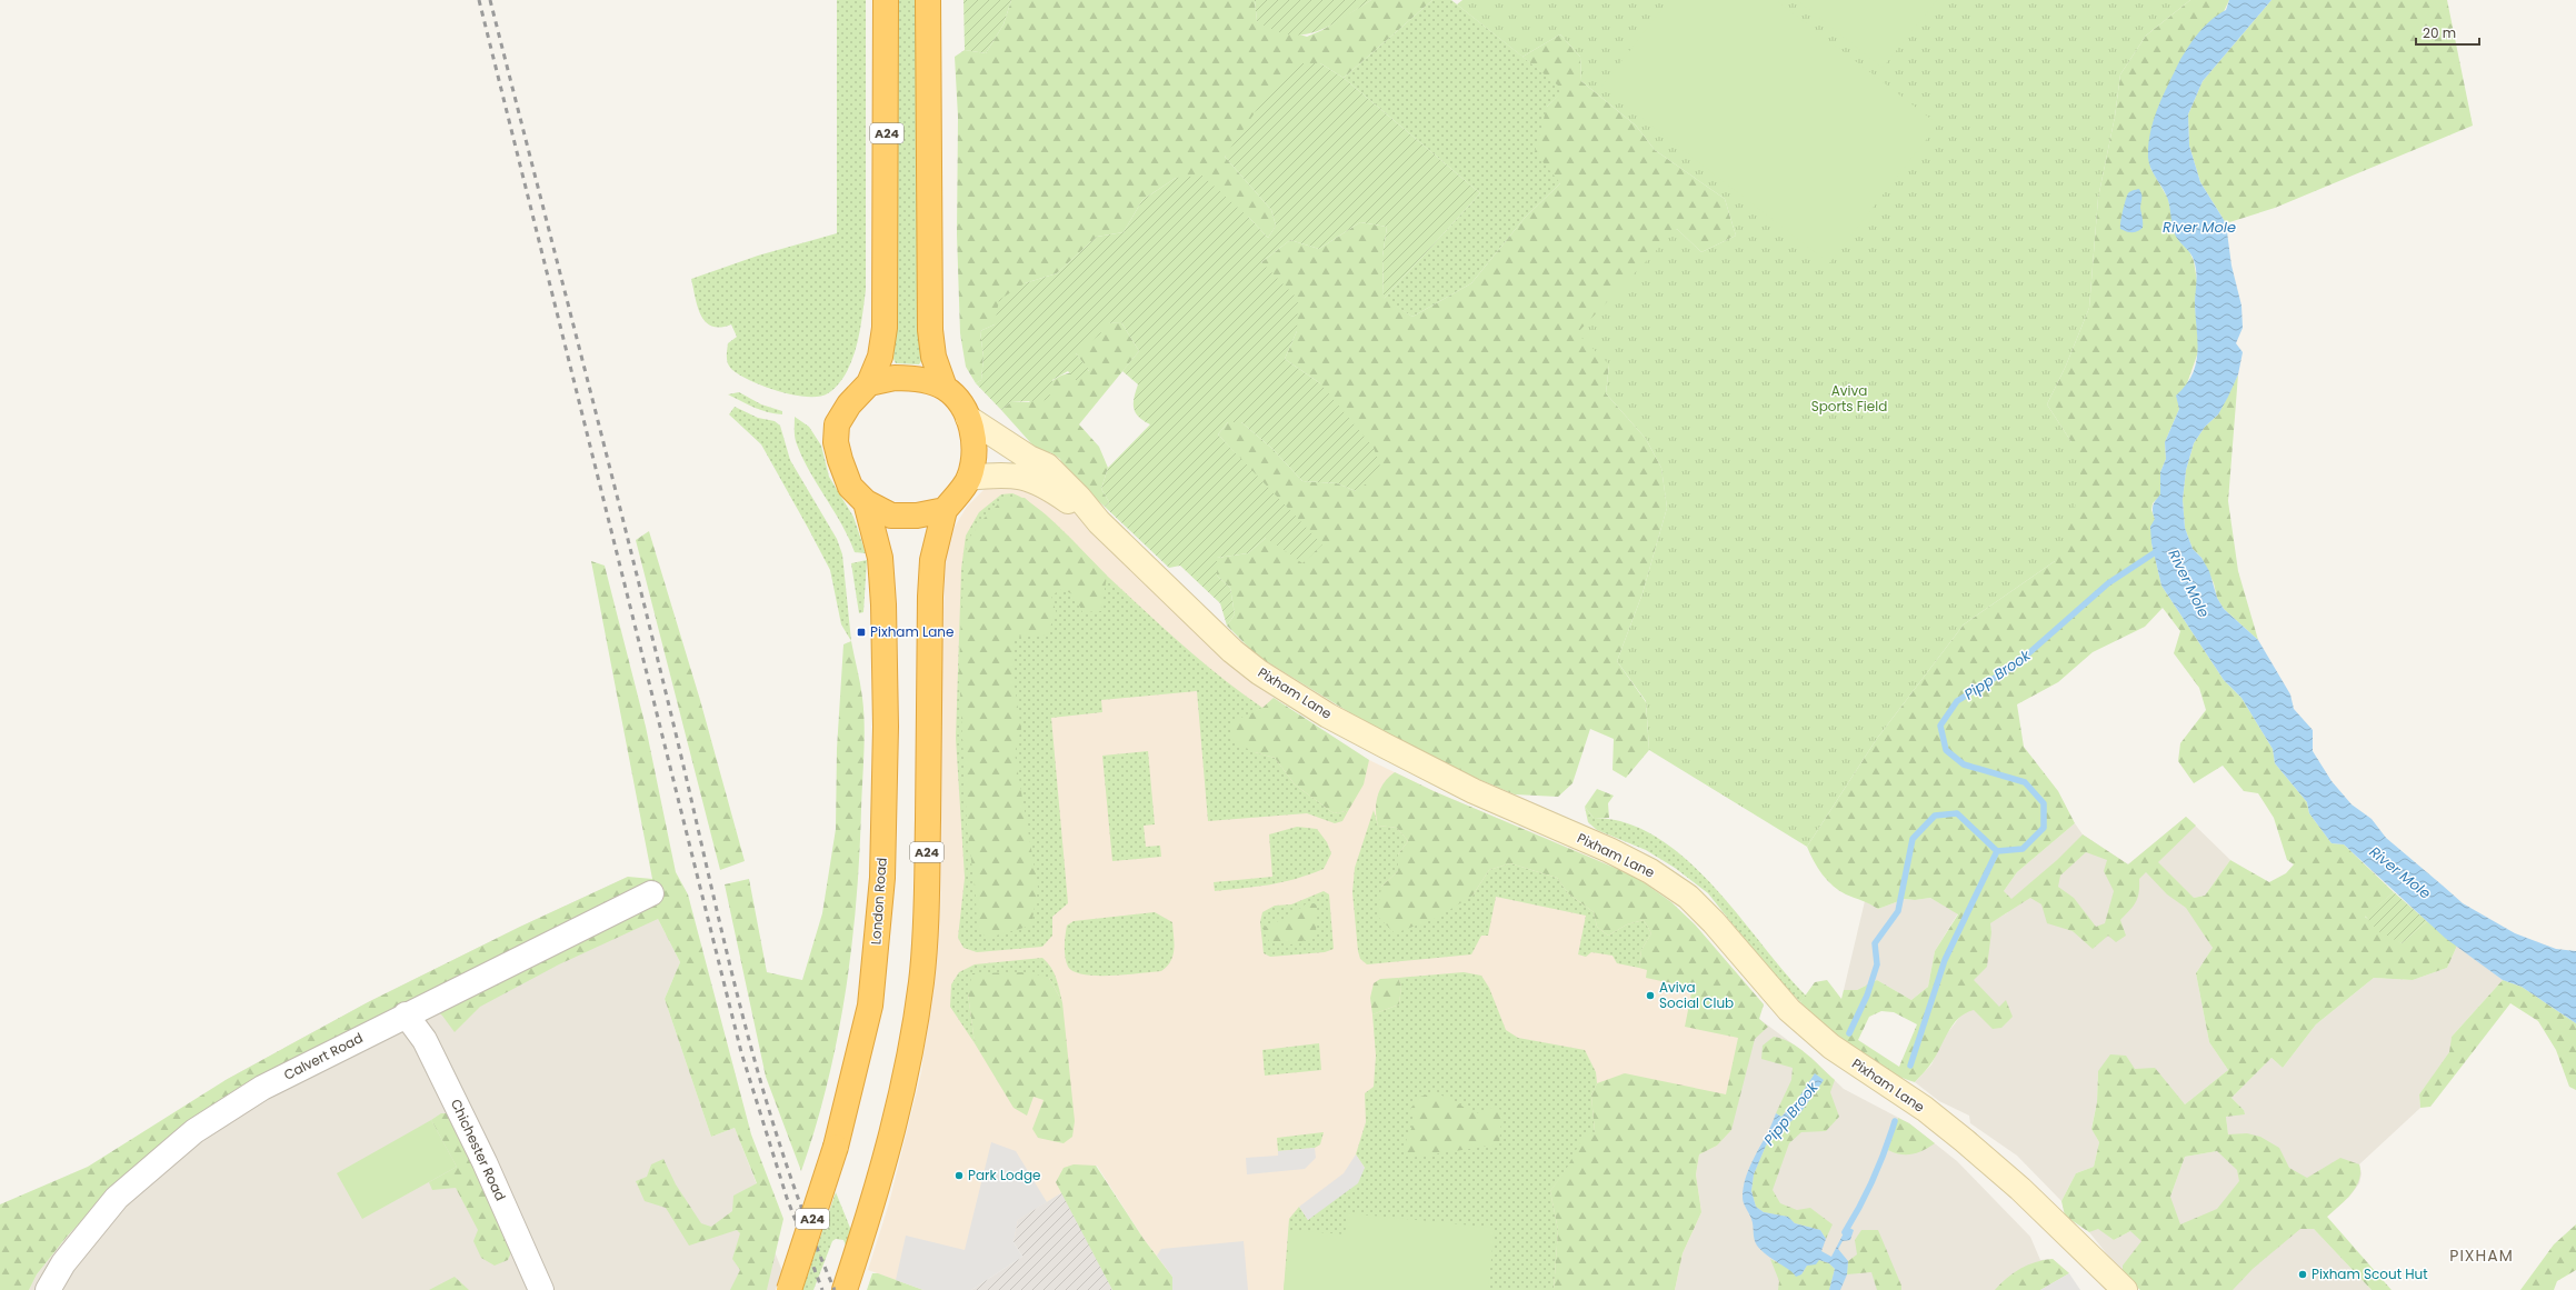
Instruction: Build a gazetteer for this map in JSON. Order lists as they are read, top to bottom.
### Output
{
  "streets": {
    "highway": ["A24", "London Road"],
    "main road": ["Pixham Lane"],
    "street": ["Calvert Road", "Chichester Road"]
  },
  "crossings": [
    ["A24", "Pixham Lane"],
    ["A24", "London Road"],
    ["Pixham Lane", "London Road"],
    ["Calvert Road", "Chichester Road"]
  ],
  "districts": ["PIXHAM"],
  "water": ["River Mole", "Pipp Brook"],
  "parks": ["Aviva Sports Field"],
  "places": {
    "transit": ["Pixham Lane"],
    "other": ["Aviva Social Club", "Park Lodge", "Pixham Scout Hut"]
  },
  "scale_bar": "20 m"
}
